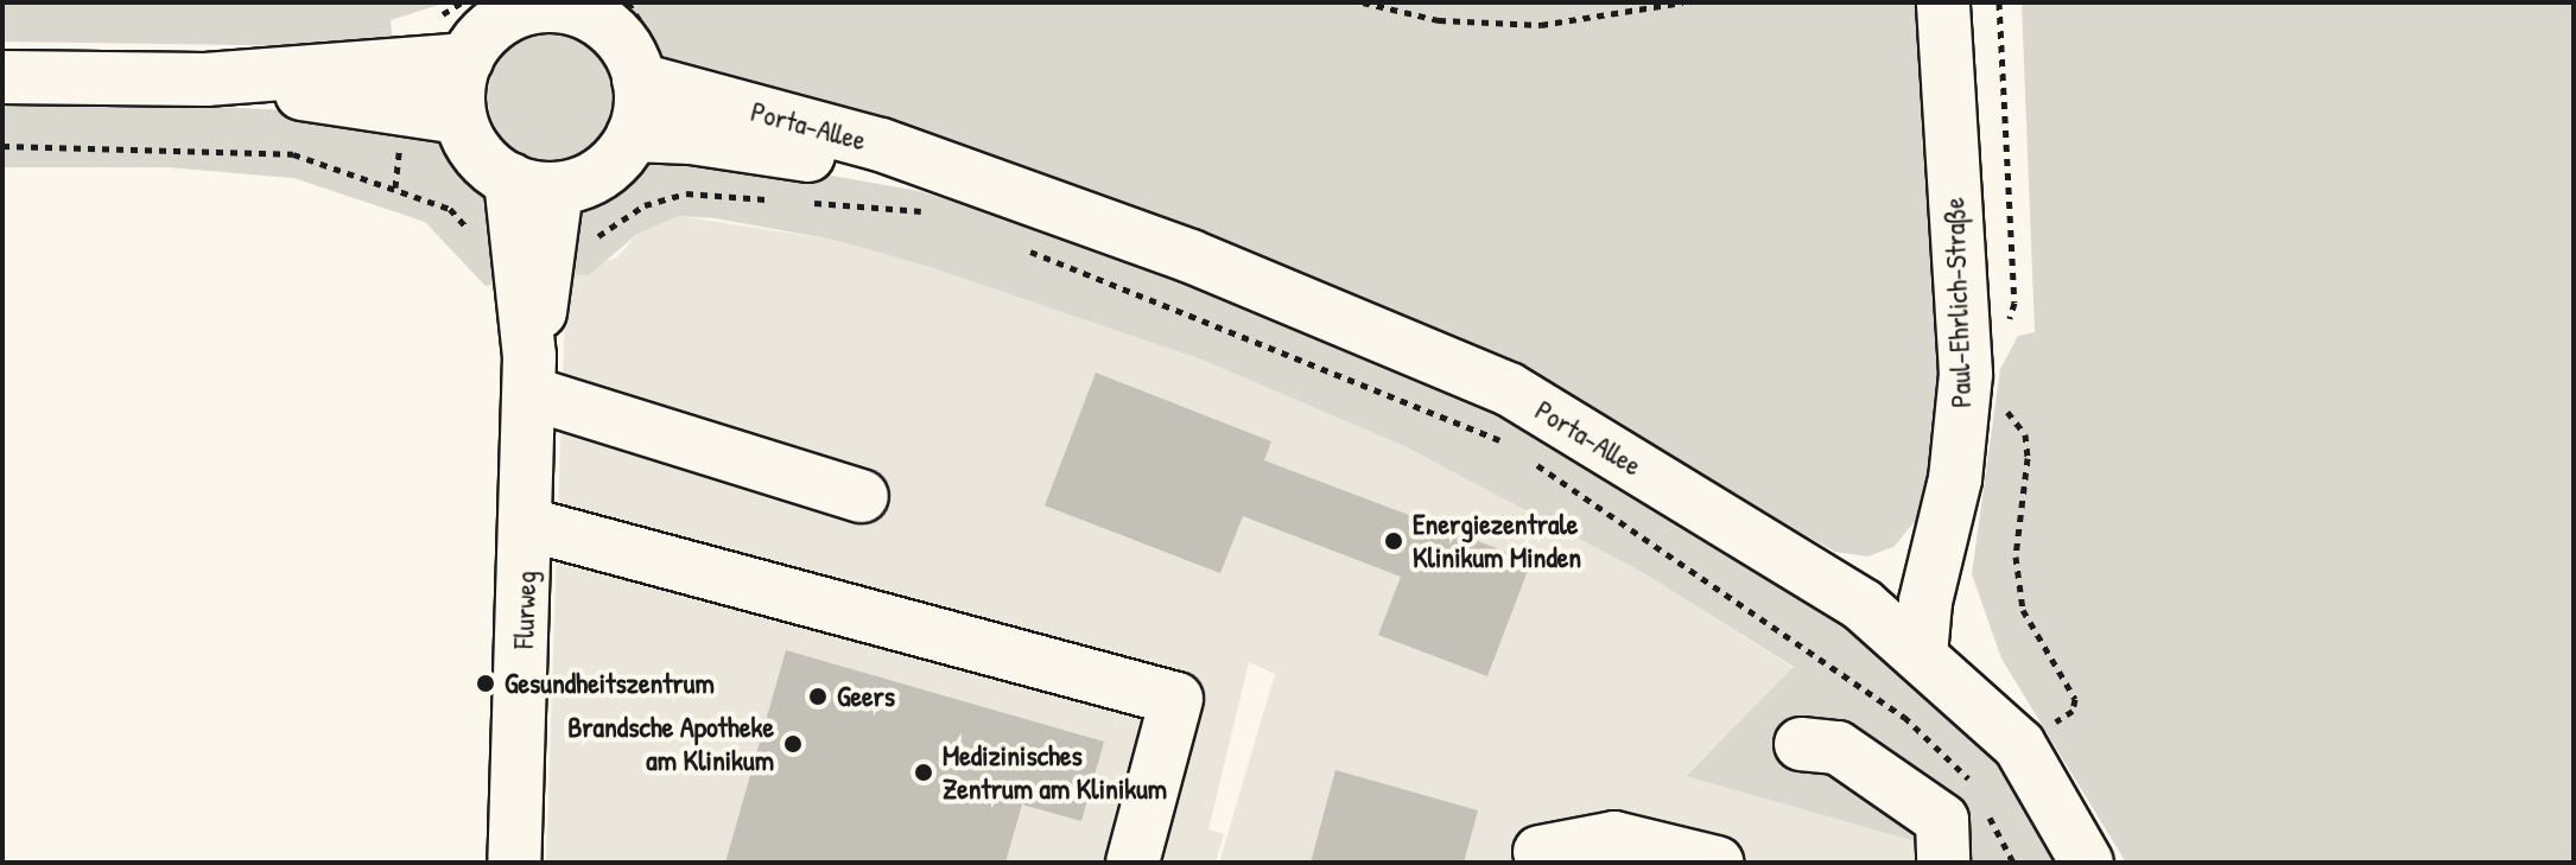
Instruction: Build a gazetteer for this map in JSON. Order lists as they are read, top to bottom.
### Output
{
  "streets": {
    "street": ["Porta-Allee", "Paul-Ehrlich-Straße", "Flurweg"]
  },
  "crossings": [
    ["Porta-Allee", "Paul-Ehrlich-Straße"],
    ["Porta-Allee", "Flurweg"]
  ],
  "places": [
    "Energiezentrale Klinikum Minden",
    "Gesundheitszentrum",
    "Geers",
    "Brandsche Apotheke am Klinikum",
    "Medizinisches Zentrum am Klinikum"
  ]
}
